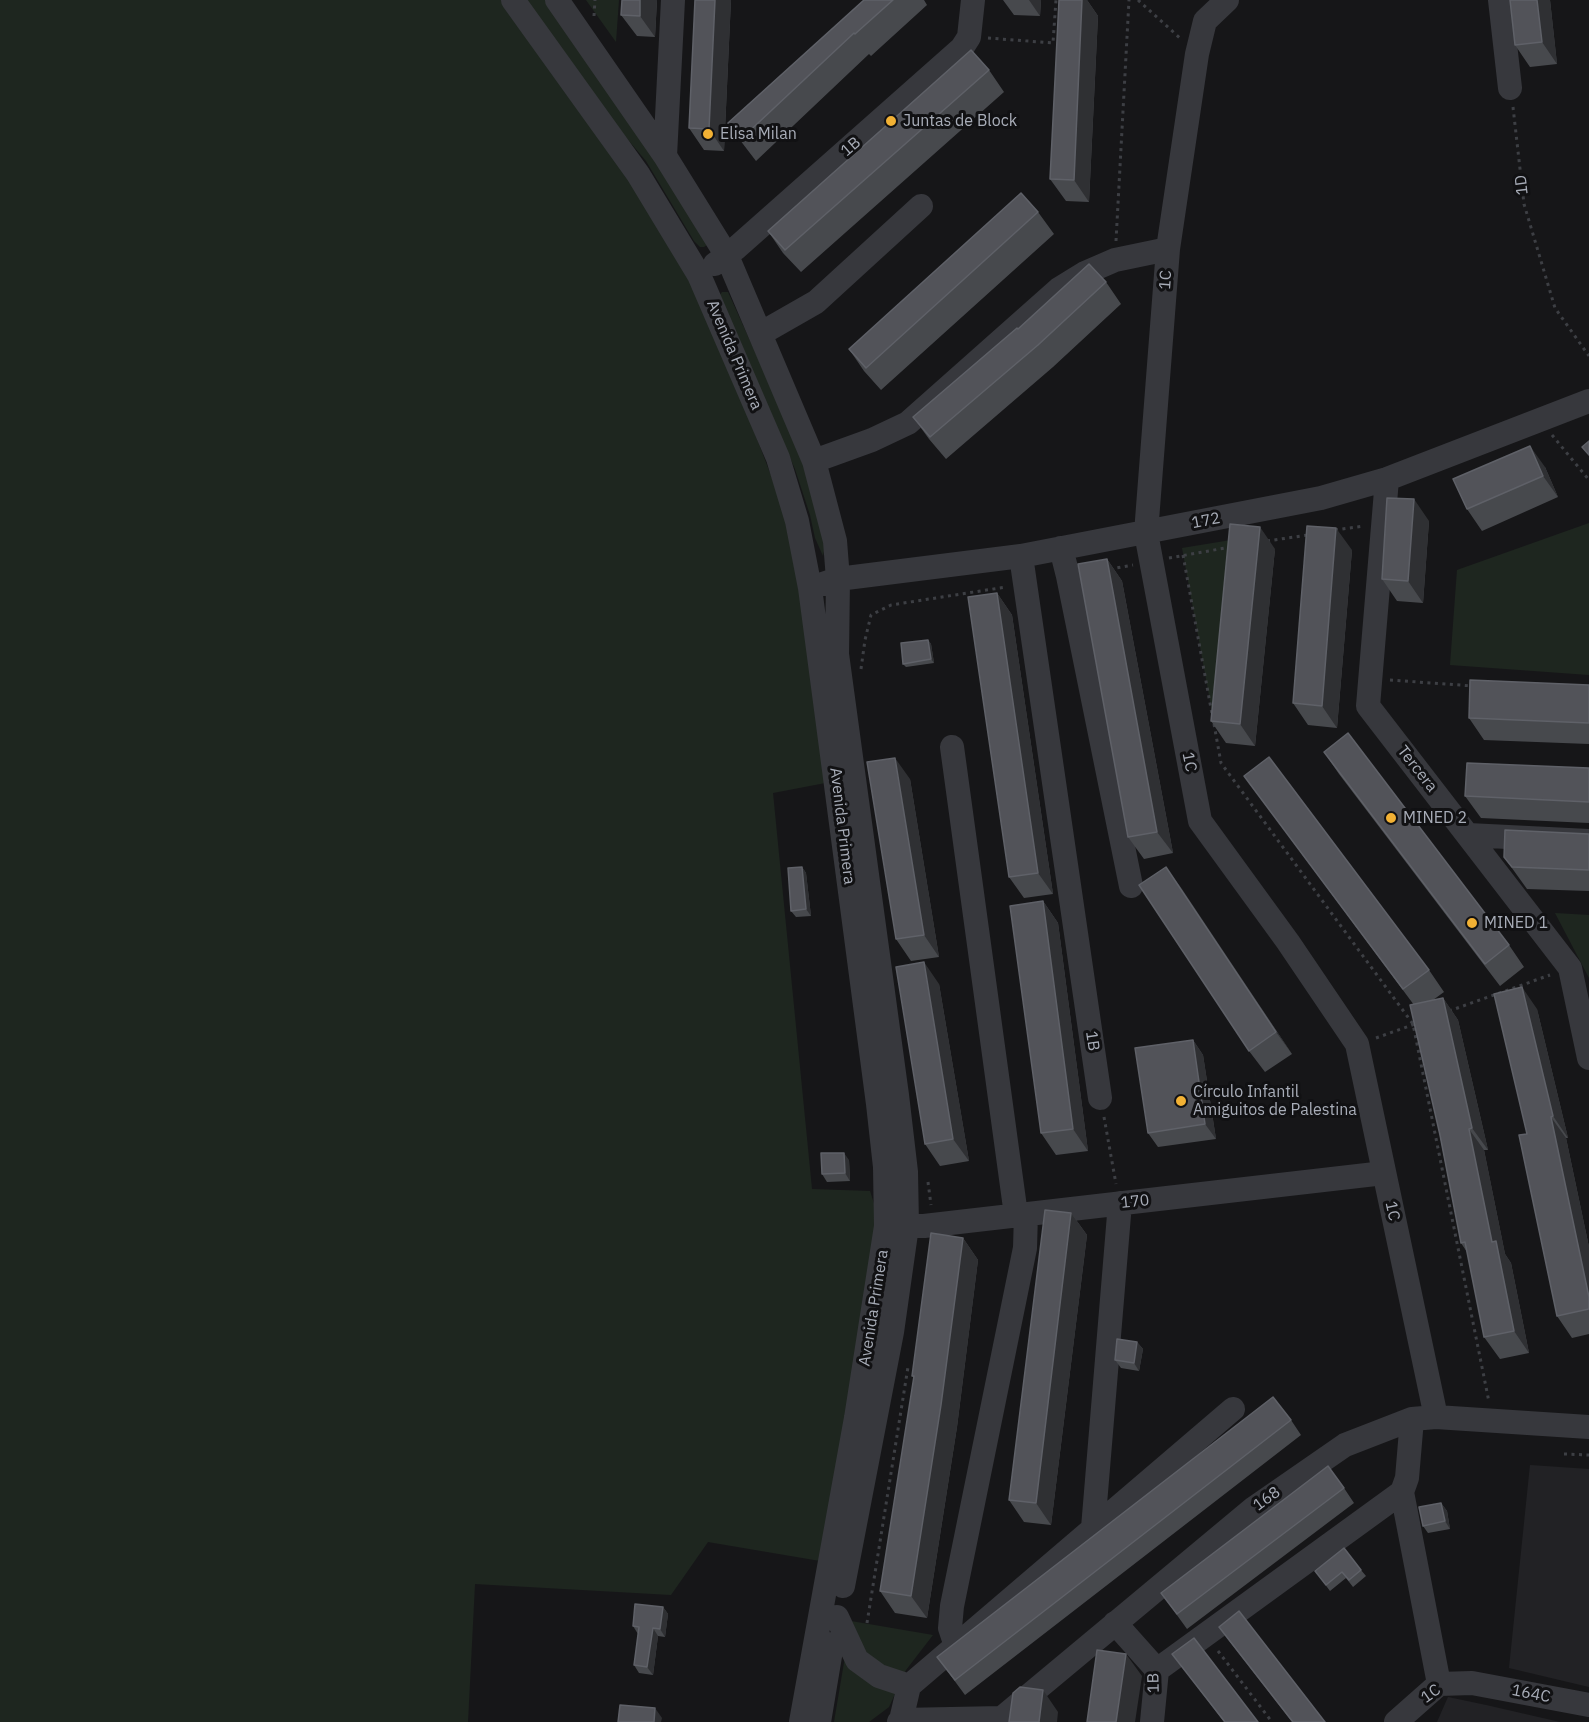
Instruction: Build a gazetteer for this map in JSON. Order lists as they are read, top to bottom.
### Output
{
  "streets": {
    "street": [
      "1B",
      "1C",
      "Avenida Primera",
      "172",
      "Tercera",
      "170",
      "168",
      "164C"
    ],
    "path": ["1D"]
  },
  "crossings": [
    ["1B", "Avenida Primera"],
    ["1B", "172"],
    ["1B", "168"],
    ["1C", "172"],
    ["1C", "170"],
    ["1C", "168"],
    ["1C", "164C"],
    ["Avenida Primera", "172"],
    ["Avenida Primera", "170"],
    ["172", "Tercera"]
  ],
  "places": [
    "Juntas de Block",
    "Elisa Milan",
    "MINED 2",
    "MINED 1",
    "Círculo Infantil Amiguitos de Palestina"
  ]
}
